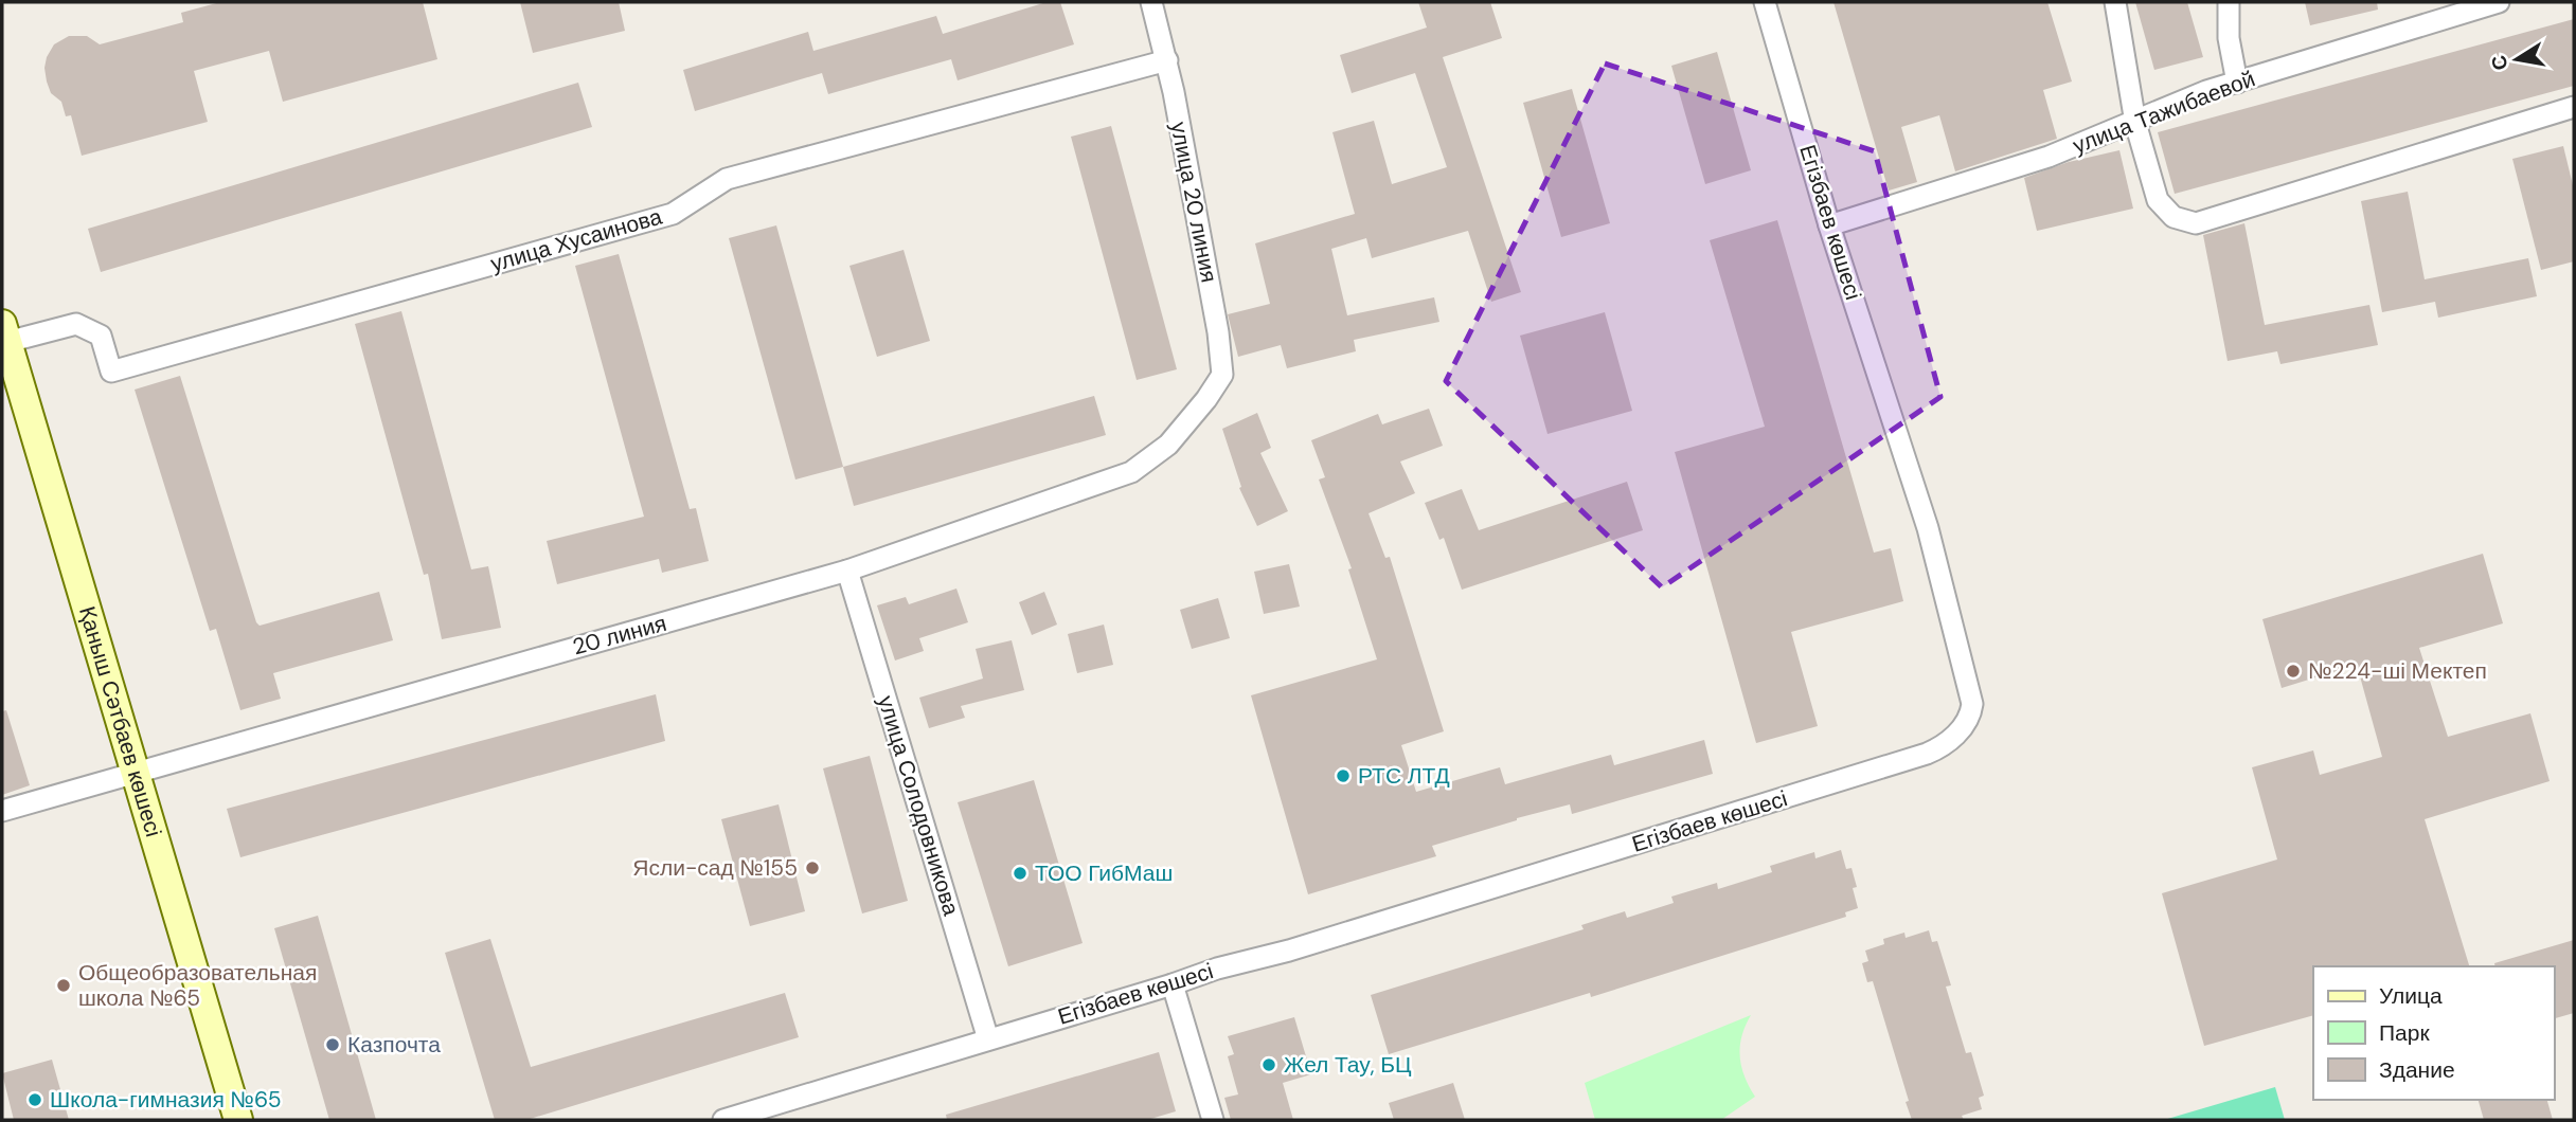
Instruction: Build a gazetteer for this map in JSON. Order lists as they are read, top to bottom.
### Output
{
  "streets": {
    "main road": ["Қаныш Сәтбаев көшесі"],
    "street": [
      "улица Тажибаевой",
      "улица 20 линия",
      "Егізбаев көшесі",
      "улица Хусаинова",
      "20 линия",
      "улица Солодовникова"
    ]
  },
  "crossings": [
    ["улица Тажибаевой", "Егізбаев көшесі"],
    ["улица 20 линия", "улица Хусаинова"],
    ["улица 20 линия", "20 линия"],
    ["Егізбаев көшесі", "улица Солодовникова"],
    ["улица Хусаинова", "Қаныш Сәтбаев көшесі"],
    ["20 линия", "Қаныш Сәтбаев көшесі"],
    ["20 линия", "улица Солодовникова"]
  ],
  "places": [
    "№224-ші Мектеп",
    "РТС ЛТД",
    "Ясли-сад №155",
    "ТОО ГибМаш",
    "Общеобразовательная школа №65",
    "Казпочта",
    "Жел Тау, БЦ",
    "Школа-гимназия №65"
  ],
  "legend": ["Улица", "Парк", "Здание"],
  "north": "left"
}
